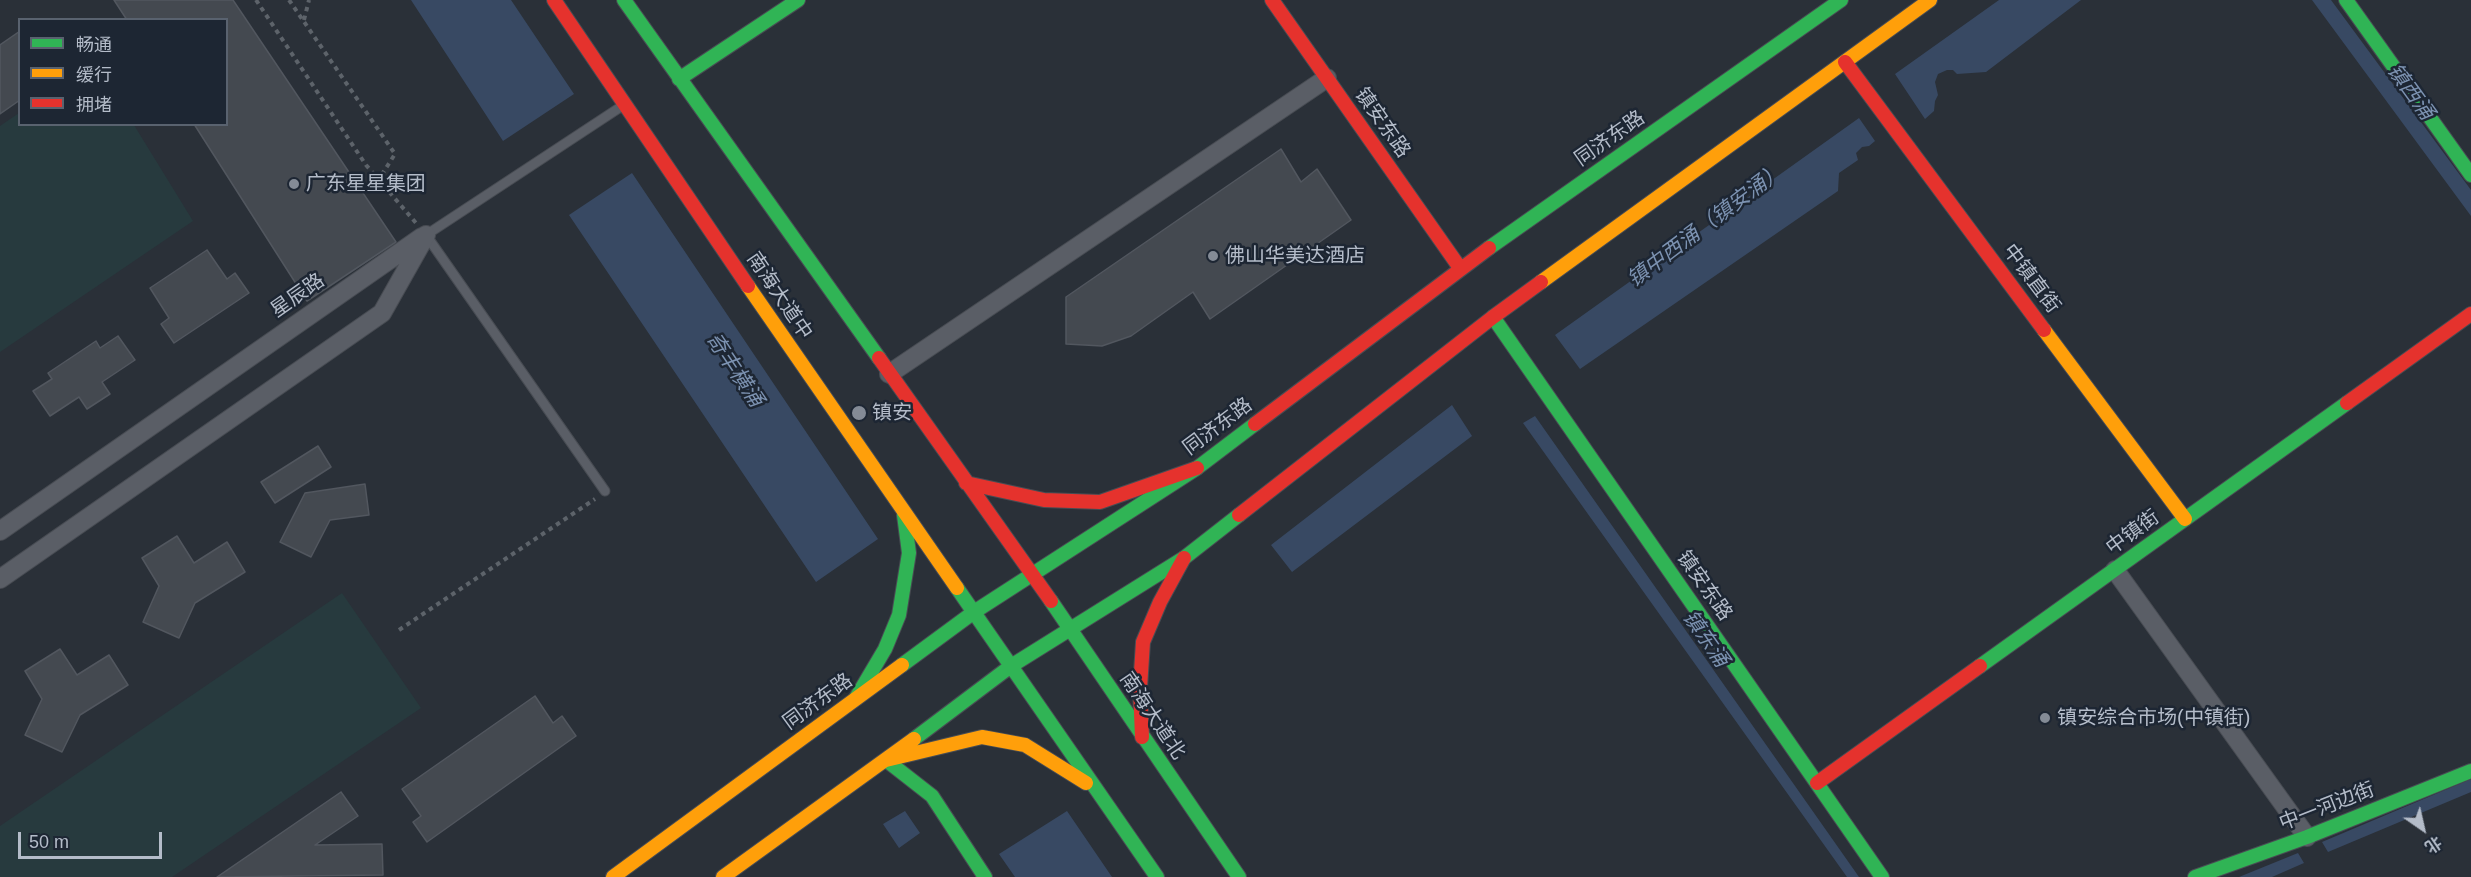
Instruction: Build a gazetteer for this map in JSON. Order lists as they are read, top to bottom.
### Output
{
  "streets": {
    "main road": [
      "镇安东路",
      "同济东路",
      "中镇直街",
      "南海大道中",
      "中镇街",
      "南海大道北",
      "中一河边街"
    ],
    "street": ["星辰路"]
  },
  "crossings": [
    ["镇安东路", "同济东路"],
    ["镇安东路", "中镇街"],
    ["同济东路", "南海大道中"],
    ["同济东路", "南海大道北"],
    ["中镇直街", "中镇街"],
    ["星辰路", "南海大道中"]
  ],
  "water": [
    "镇西涌",
    "镇中西涌（镇安涌）",
    "奇丰横涌",
    "镇东涌"
  ],
  "places": [
    "广东星星集团",
    "佛山华美达酒店",
    "镇安",
    "镇安综合市场(中镇街)"
  ],
  "legend": ["畅通", "缓行", "拥堵"],
  "scale_bar": "50 m",
  "north": "bottom right"
}
